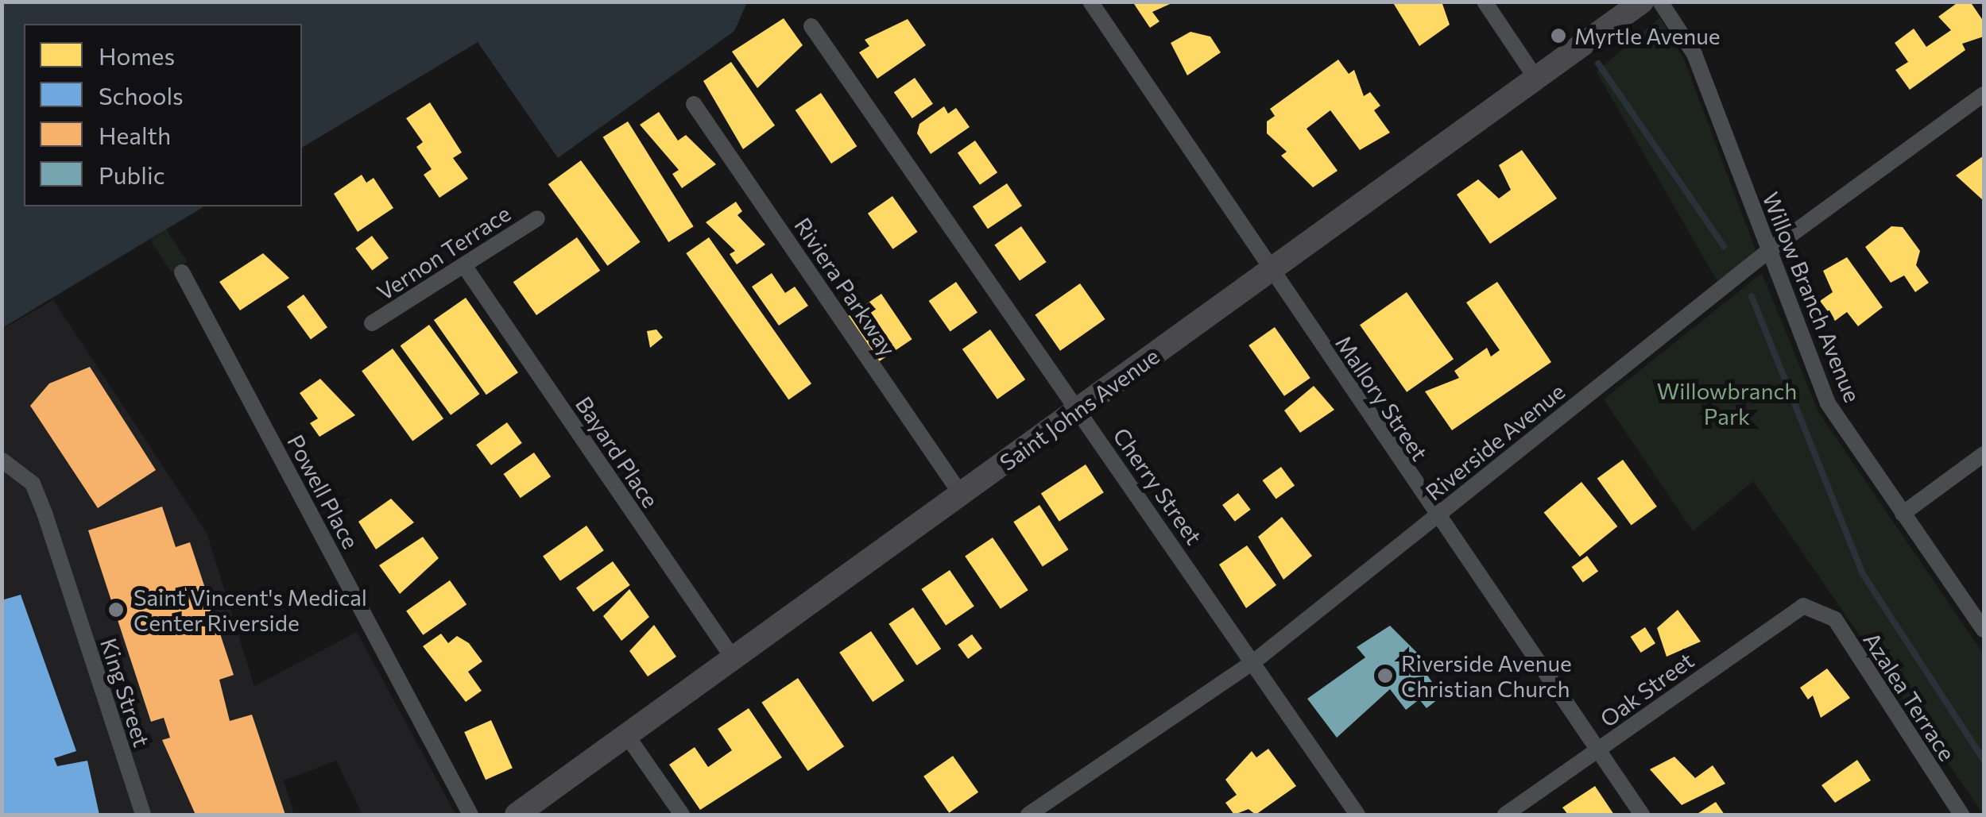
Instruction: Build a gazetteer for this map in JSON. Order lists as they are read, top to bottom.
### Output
{
  "streets": {
    "main road": ["Saint Johns Avenue"],
    "street": [
      "Vernon Terrace",
      "Riviera Parkway",
      "Willow Branch Avenue",
      "Mallory Street",
      "Riverside Avenue",
      "Bayard Place",
      "Cherry Street",
      "Powell Place",
      "Oak Street",
      "King Street",
      "Azalea Terrace"
    ]
  },
  "crossings": [
    ["Vernon Terrace", "Bayard Place"],
    ["Riviera Parkway", "Saint Johns Avenue"],
    ["Willow Branch Avenue", "Riverside Avenue"],
    ["Mallory Street", "Saint Johns Avenue"],
    ["Mallory Street", "Riverside Avenue"],
    ["Mallory Street", "Oak Street"],
    ["Saint Johns Avenue", "Bayard Place"],
    ["Saint Johns Avenue", "Cherry Street"],
    ["Riverside Avenue", "Cherry Street"],
    ["Oak Street", "Azalea Terrace"]
  ],
  "parks": ["Willowbranch Park"],
  "places": ["Myrtle Avenue", "Saint Vincent's Medical Center Riverside", "Riverside Avenue Christian Church"],
  "legend": [
    "Homes",
    "Schools",
    "Health",
    "Public"
  ]
}
